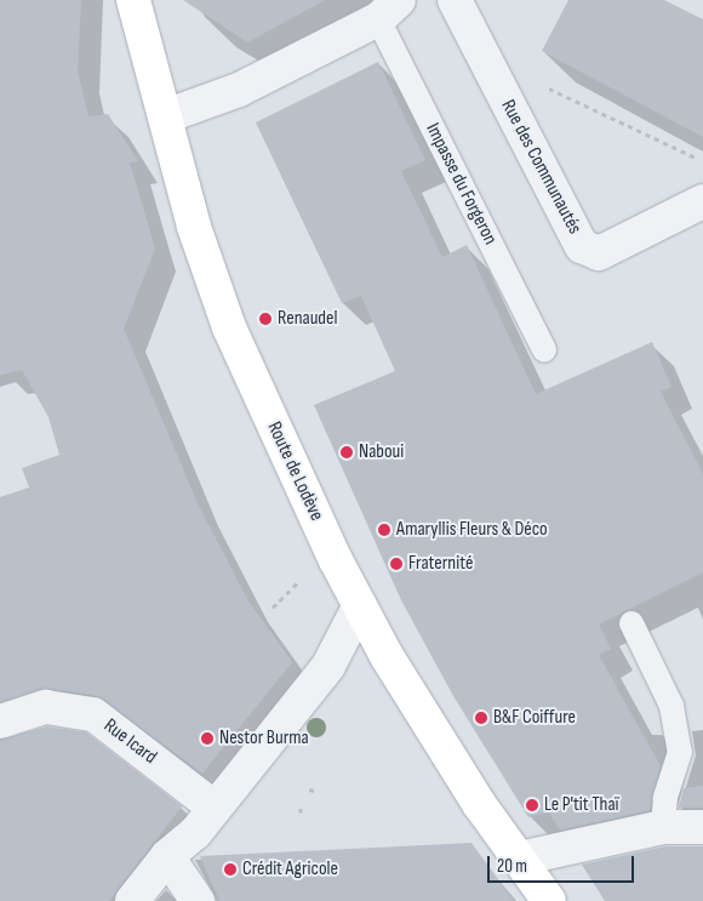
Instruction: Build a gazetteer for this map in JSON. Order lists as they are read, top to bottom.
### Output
{
  "streets": {
    "street": ["Rue des Communautés", "Route de Lodève", "Rue Icard"],
    "lane": ["Impasse du Forgeron"]
  },
  "places": [
    "Renaudel",
    "Naboui",
    "Amaryllis Fleurs & Déco",
    "Fraternité",
    "B&F Coiffure",
    "Nestor Burma",
    "Le P'tit Thaï",
    "Crédit Agricole"
  ],
  "scale_bar": "20 m"
}
